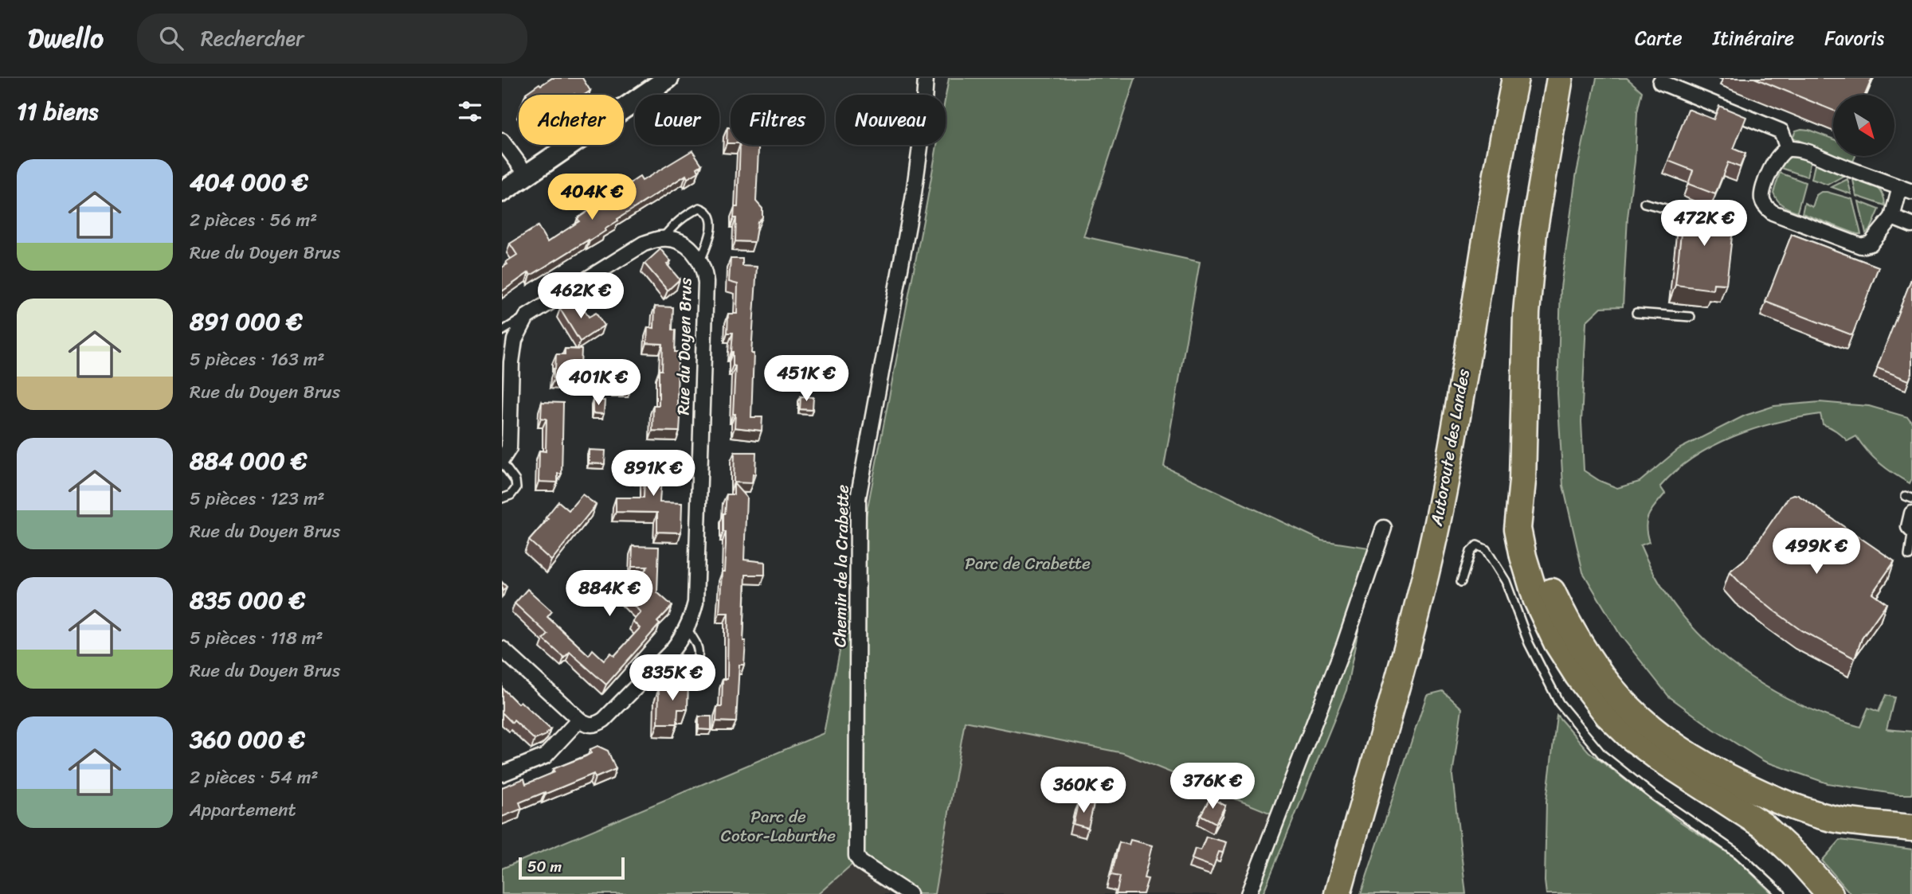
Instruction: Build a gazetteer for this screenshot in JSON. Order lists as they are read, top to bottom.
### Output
{
  "streets": {
    "highway": ["Autoroute des Landes"],
    "street": ["Rue du Doyen Brus", "Chemin de la Crabette"]
  },
  "parks": ["Parc de Crabette", "Parc de Cotor-Laburthe"],
  "scale_bar": "50 m",
  "north": "bottom right",
  "page": {
    "header": "Dwello",
    "search": "Rechercher",
    "nav": ["Carte", "Itinéraire", "Favoris"],
    "heading": "11 biens",
    "chip": [
      "Acheter",
      "Louer",
      "Filtres",
      "Nouveau"
    ],
    "list": [
      {
        "name": "404 000 €",
        "note": "2 pièces · 56 m² · Rue du Doyen Brus"
      },
      {
        "name": "891 000 €",
        "note": "5 pièces · 163 m² · Rue du Doyen Brus"
      },
      {
        "name": "884 000 €",
        "note": "5 pièces · 123 m² · Rue du Doyen Brus"
      },
      {
        "name": "835 000 €",
        "note": "5 pièces · 118 m² · Rue du Doyen Brus"
      },
      {
        "name": "360 000 €",
        "note": "2 pièces · 54 m² · Appartement"
      }
    ],
    "price": [
      "404K €",
      "472K €",
      "462K €",
      "451K €",
      "401K €",
      "891K €",
      "499K €",
      "884K €",
      "835K €",
      "376K €",
      "360K €"
    ],
    "scale": "50 m"
  }
}
